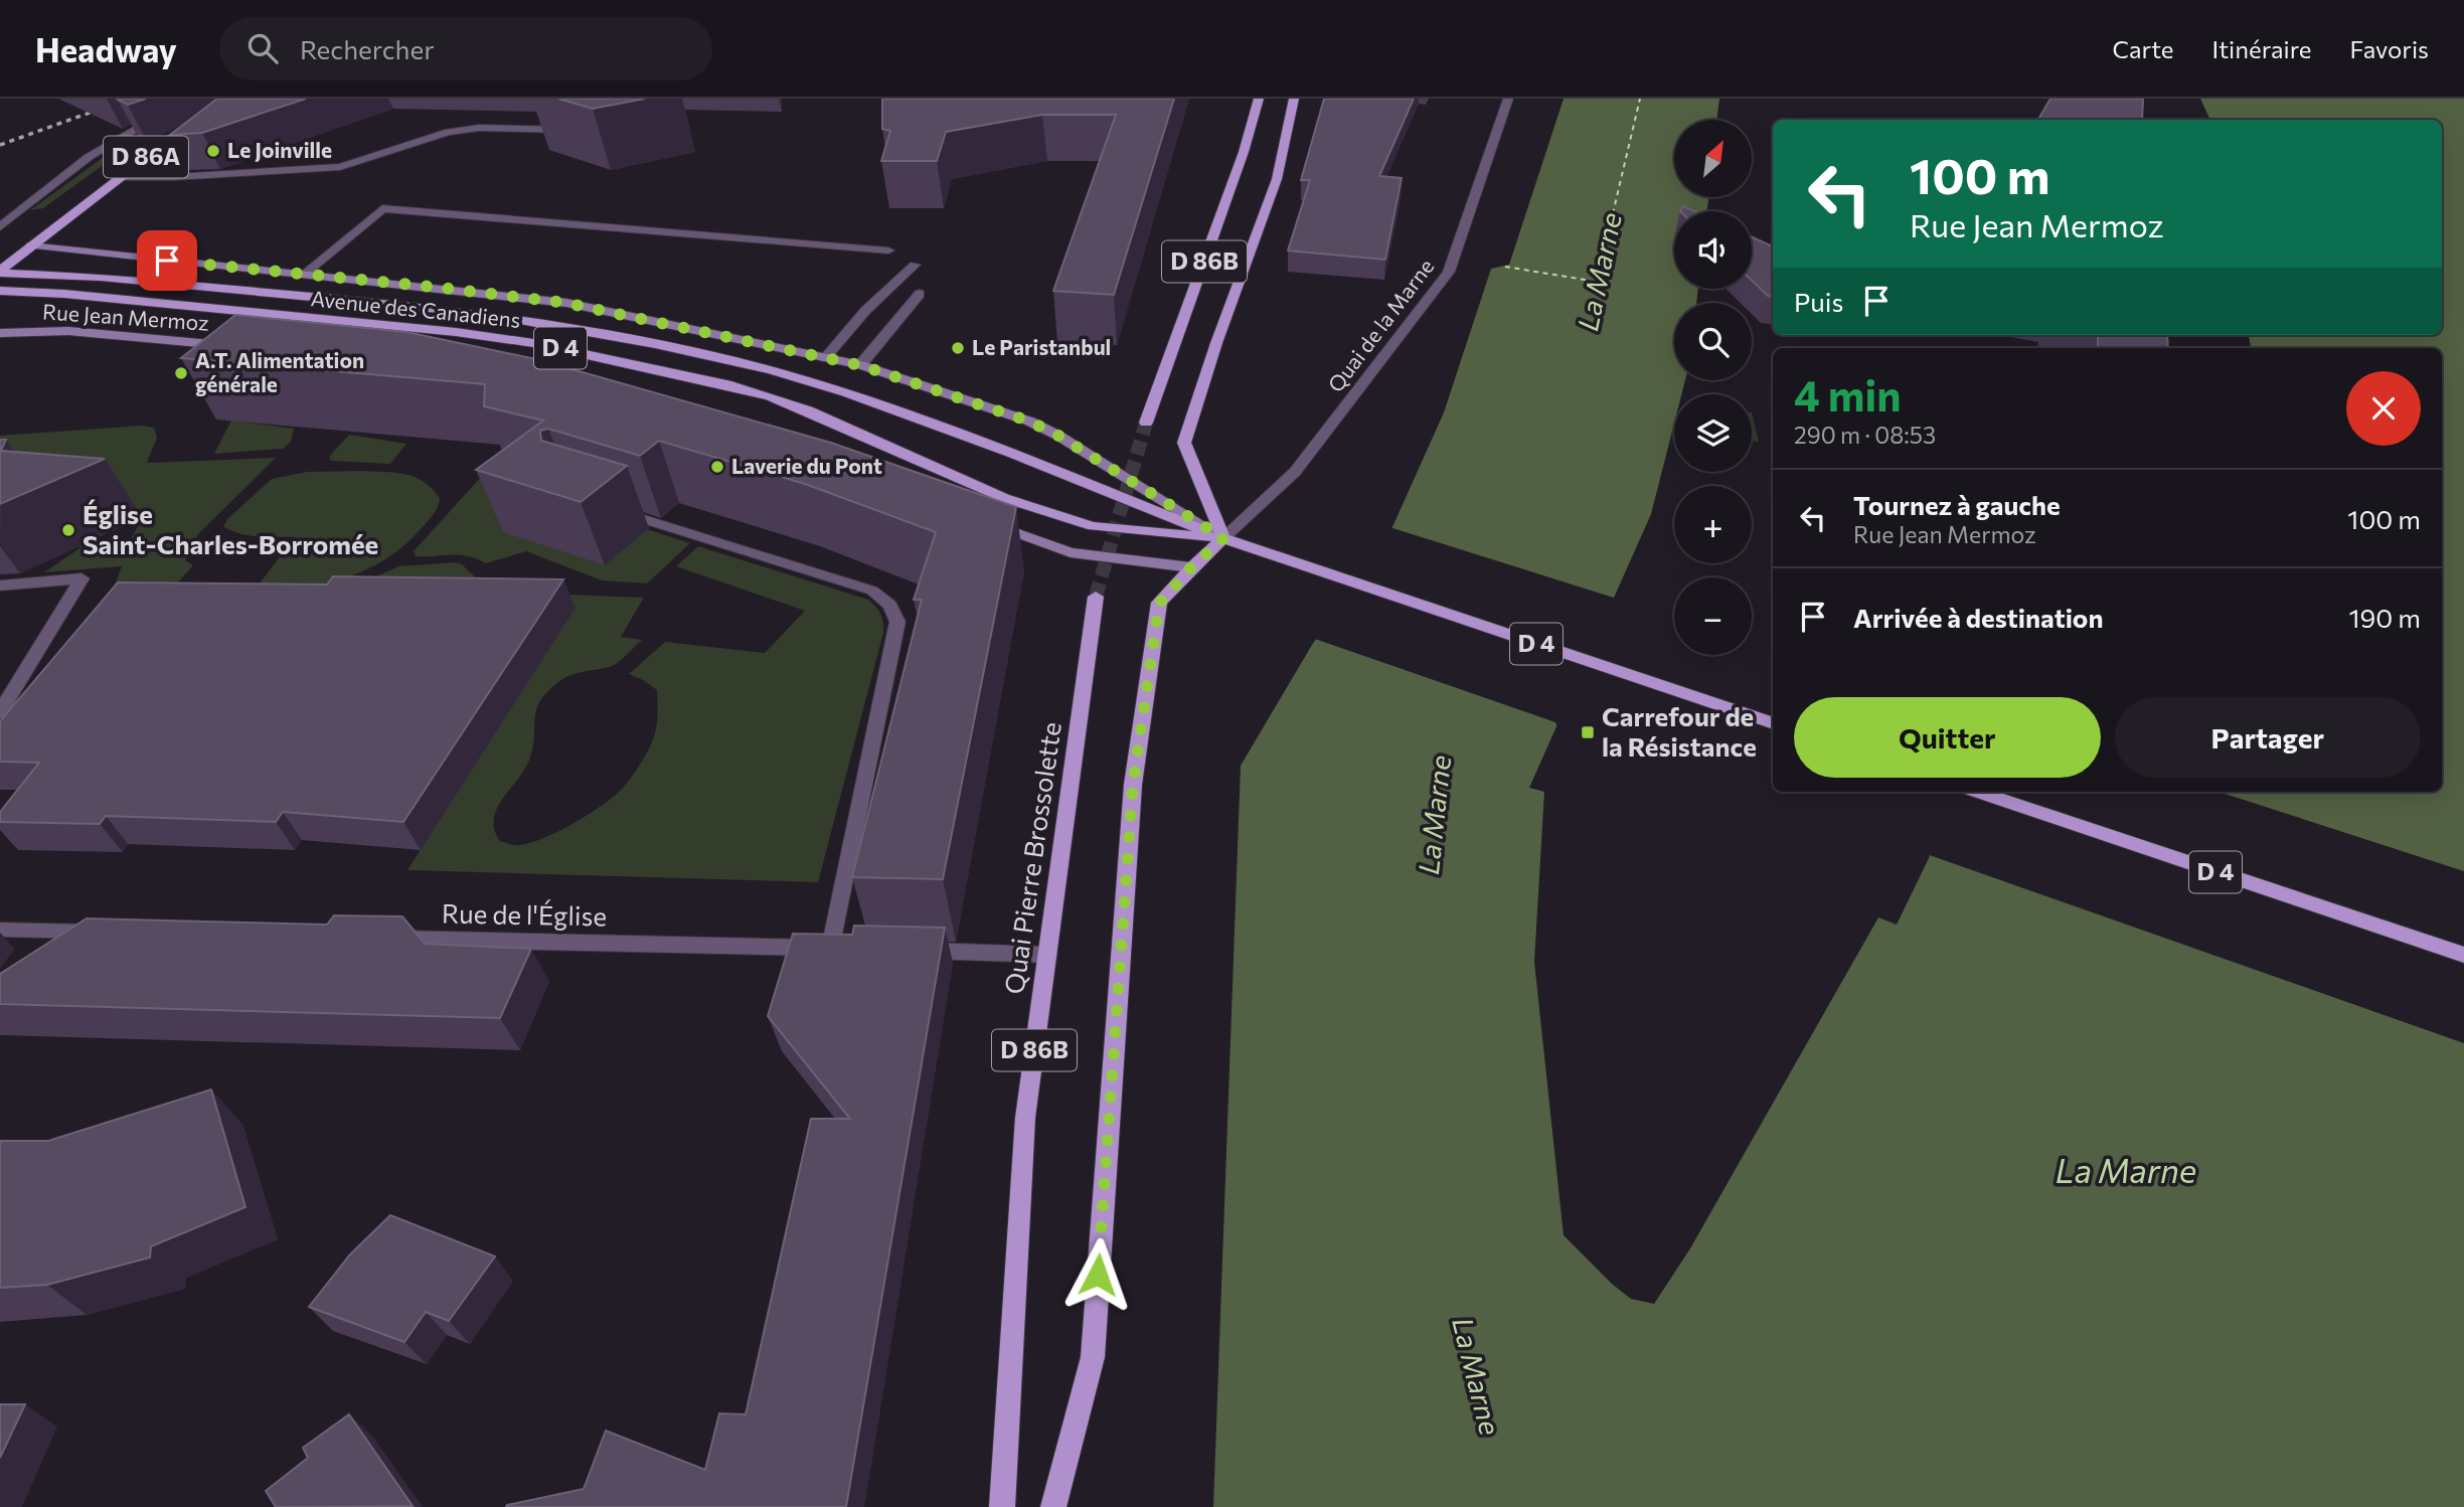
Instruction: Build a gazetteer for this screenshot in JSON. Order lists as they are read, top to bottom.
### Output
{
  "streets": {
    "main road": [
      "D 86A",
      "D 86B",
      "Avenue des Canadiens",
      "D 4",
      "Quai Pierre Brossolette"
    ],
    "street": ["Rue Jean Mermoz", "Quai de la Marne", "Rue de l'Église"]
  },
  "crossings": [
    ["D 86A", "Avenue des Canadiens"],
    ["Avenue des Canadiens", "Quai de la Marne"],
    ["Avenue des Canadiens", "D 4"],
    ["Quai de la Marne", "D 4"]
  ],
  "water": ["La Marne"],
  "places": {
    "other": [
      "Le Joinville",
      "Le Paristanbul",
      "A.T. Alimentation générale",
      "Laverie du Pont",
      "Église Saint-Charles-Borromée"
    ],
    "transit": ["Carrefour de la Résistance"]
  },
  "north": "top right",
  "page": {
    "header": "Headway",
    "search": "Rechercher",
    "nav": ["Carte", "Itinéraire", "Favoris"],
    "map_buttons": ["+", "−"],
    "turn": ["100 m", "Rue Jean Mermoz"],
    "then": "Puis",
    "heading": ["4 min", "290 m · 08:53"],
    "list": [
      {
        "name": "Tournez à gauche",
        "note": "Rue Jean Mermoz",
        "value": "100 m"
      },
      {
        "name": "Arrivée à destination",
        "value": "190 m"
      }
    ],
    "buttons": ["Quitter", "Partager"]
  }
}
